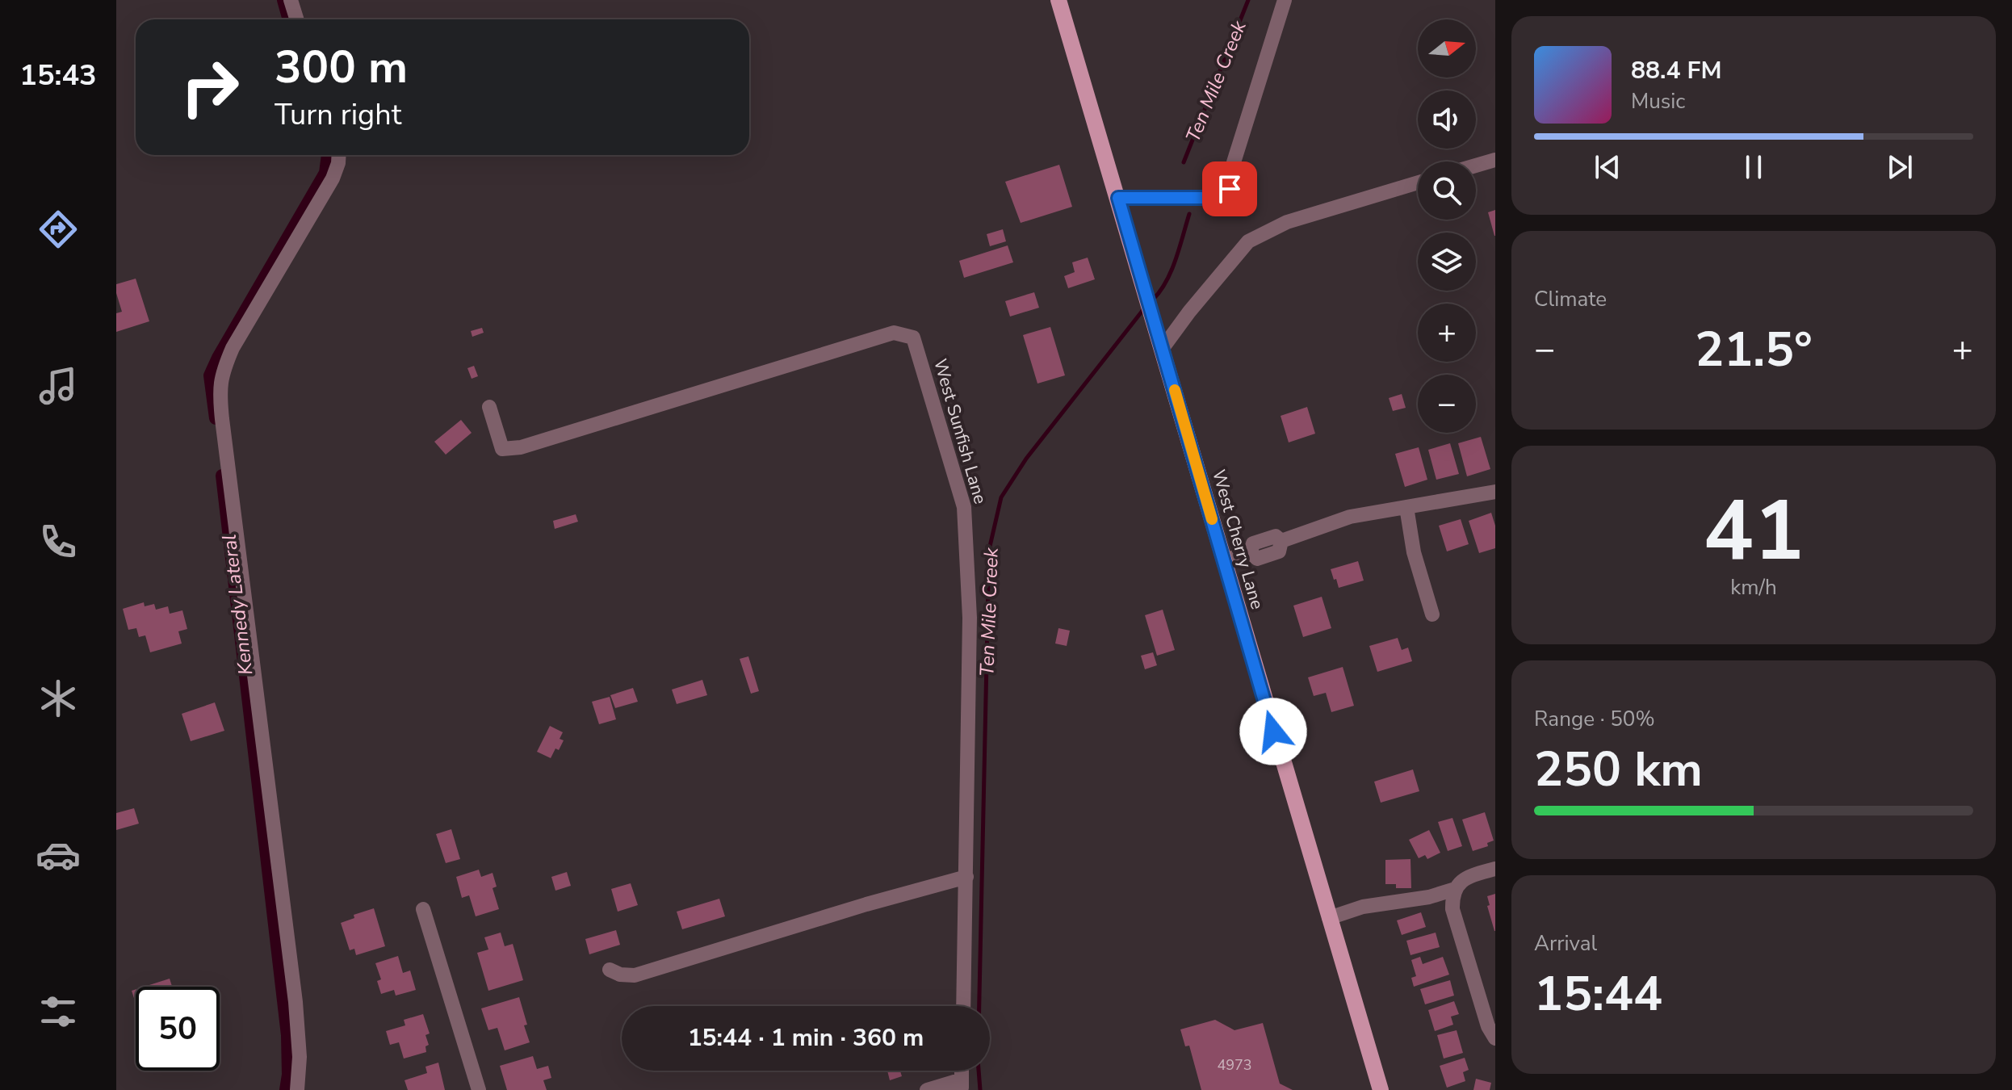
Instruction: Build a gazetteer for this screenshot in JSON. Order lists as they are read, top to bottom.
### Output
{
  "streets": {
    "main road": ["West Cherry Lane"],
    "street": ["West Sunfish Lane"]
  },
  "water": ["Ten Mile Creek", "Kennedy Lateral"],
  "house_numbers": ["4973"],
  "north": "right",
  "page": {
    "tabs": "15:43",
    "map_buttons": ["+", "−"],
    "turn": ["300 m", "Turn right"],
    "song": ["88.4 FM", "Music"],
    "tile": [
      "Climate",
      ["41", "km/h"],
      ["Range · 50%", "250 km"],
      ["Arrival", "15:44"]
    ],
    "heat": ["−", "21.5°", "+"],
    "limit": "50",
    "trip": "15:44 · 1 min · 360 m"
  }
}
